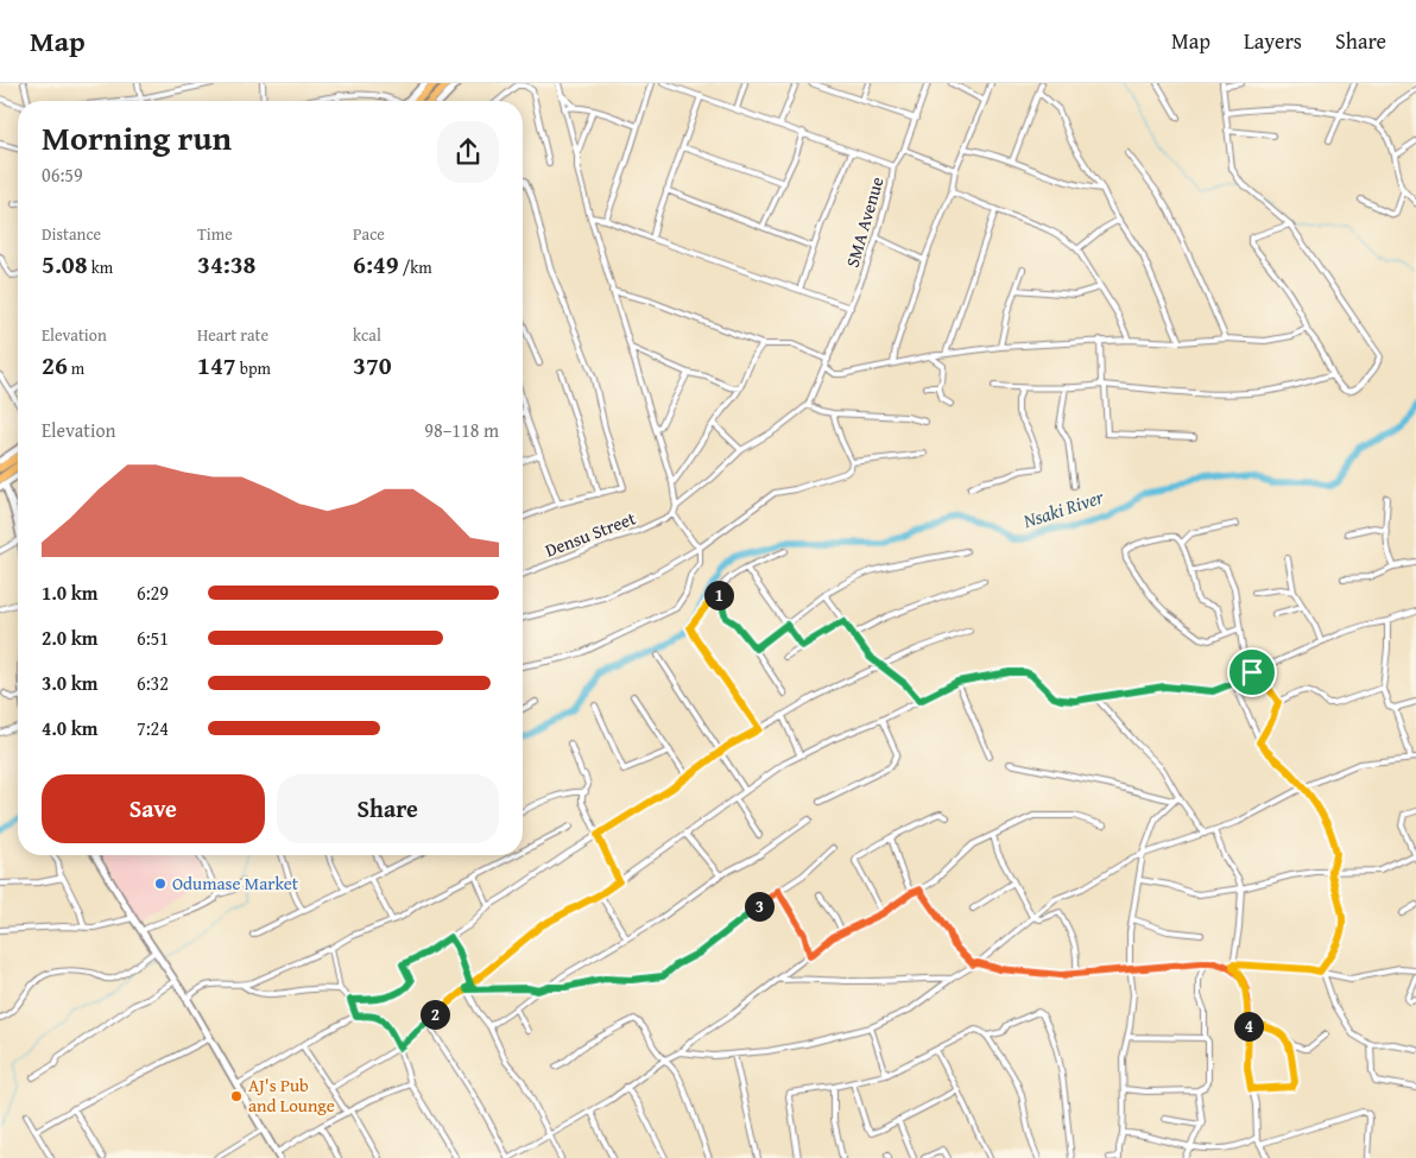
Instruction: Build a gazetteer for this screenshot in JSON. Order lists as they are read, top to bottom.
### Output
{
  "streets": {
    "street": ["SMA Avenue", "Densu Street"]
  },
  "water": ["Nsaki River"],
  "places": ["Odumase Market", "AJ's Pub and Lounge"],
  "page": {
    "header": "Map",
    "nav": ["Map", "Layers", "Share"],
    "heading": ["Morning run", "06:59"],
    "stats": [
      ["Distance", "5.08 km"],
      ["Time", "34:38"],
      ["Pace", "6:49 /km"],
      ["Elevation", "26 m"],
      ["Heart rate", "147 bpm"],
      ["kcal", "370"]
    ],
    "chart": ["Elevation", "98–118 m"],
    "list": [
      {
        "name": "1.0 km",
        "note": "6:29"
      },
      {
        "name": "2.0 km",
        "note": "6:51"
      },
      {
        "name": "3.0 km",
        "note": "6:32"
      },
      {
        "name": "4.0 km",
        "note": "7:24"
      }
    ],
    "pins": [
      "1",
      "3",
      "2",
      "4"
    ],
    "buttons": ["Save", "Share"]
  }
}
